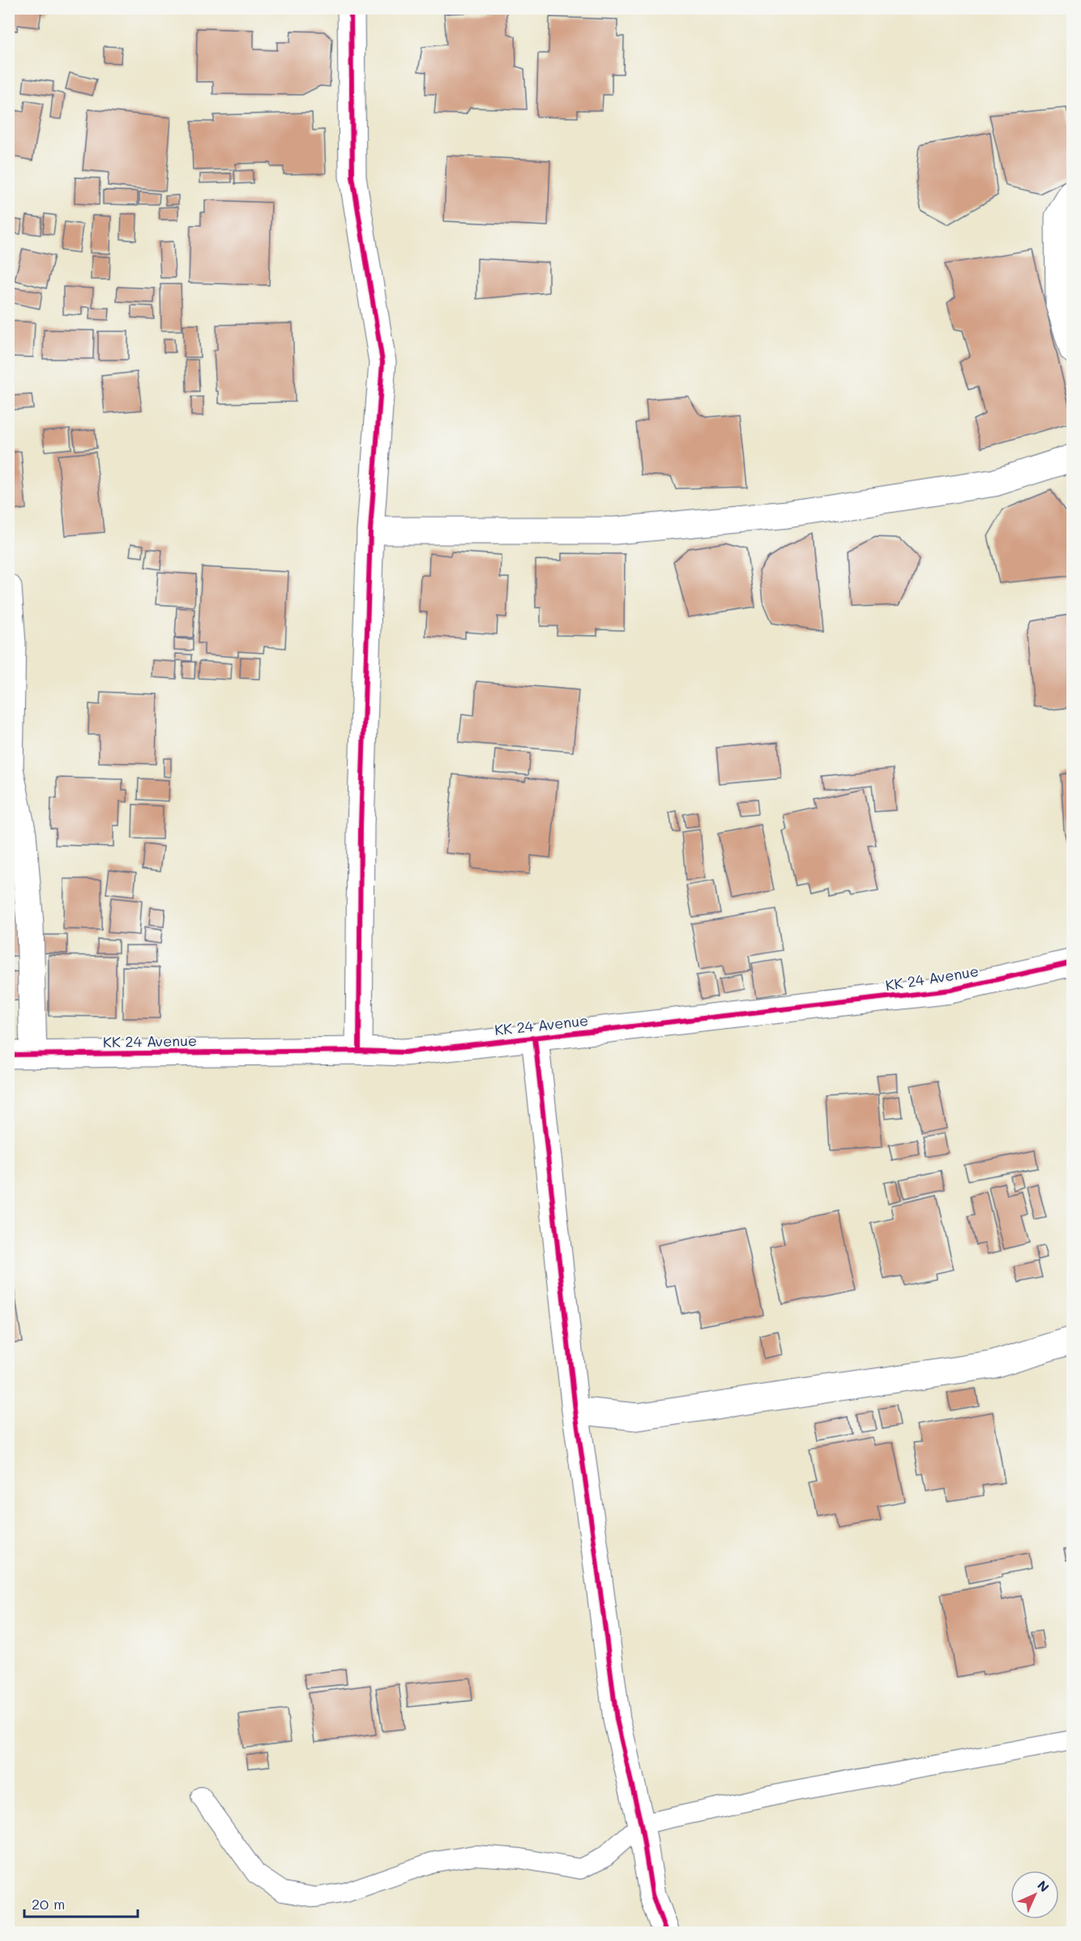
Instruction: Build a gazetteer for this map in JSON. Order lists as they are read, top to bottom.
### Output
{
  "streets": {
    "street": ["KK 24 Avenue"]
  },
  "scale_bar": "20 m",
  "north": "top right"
}
